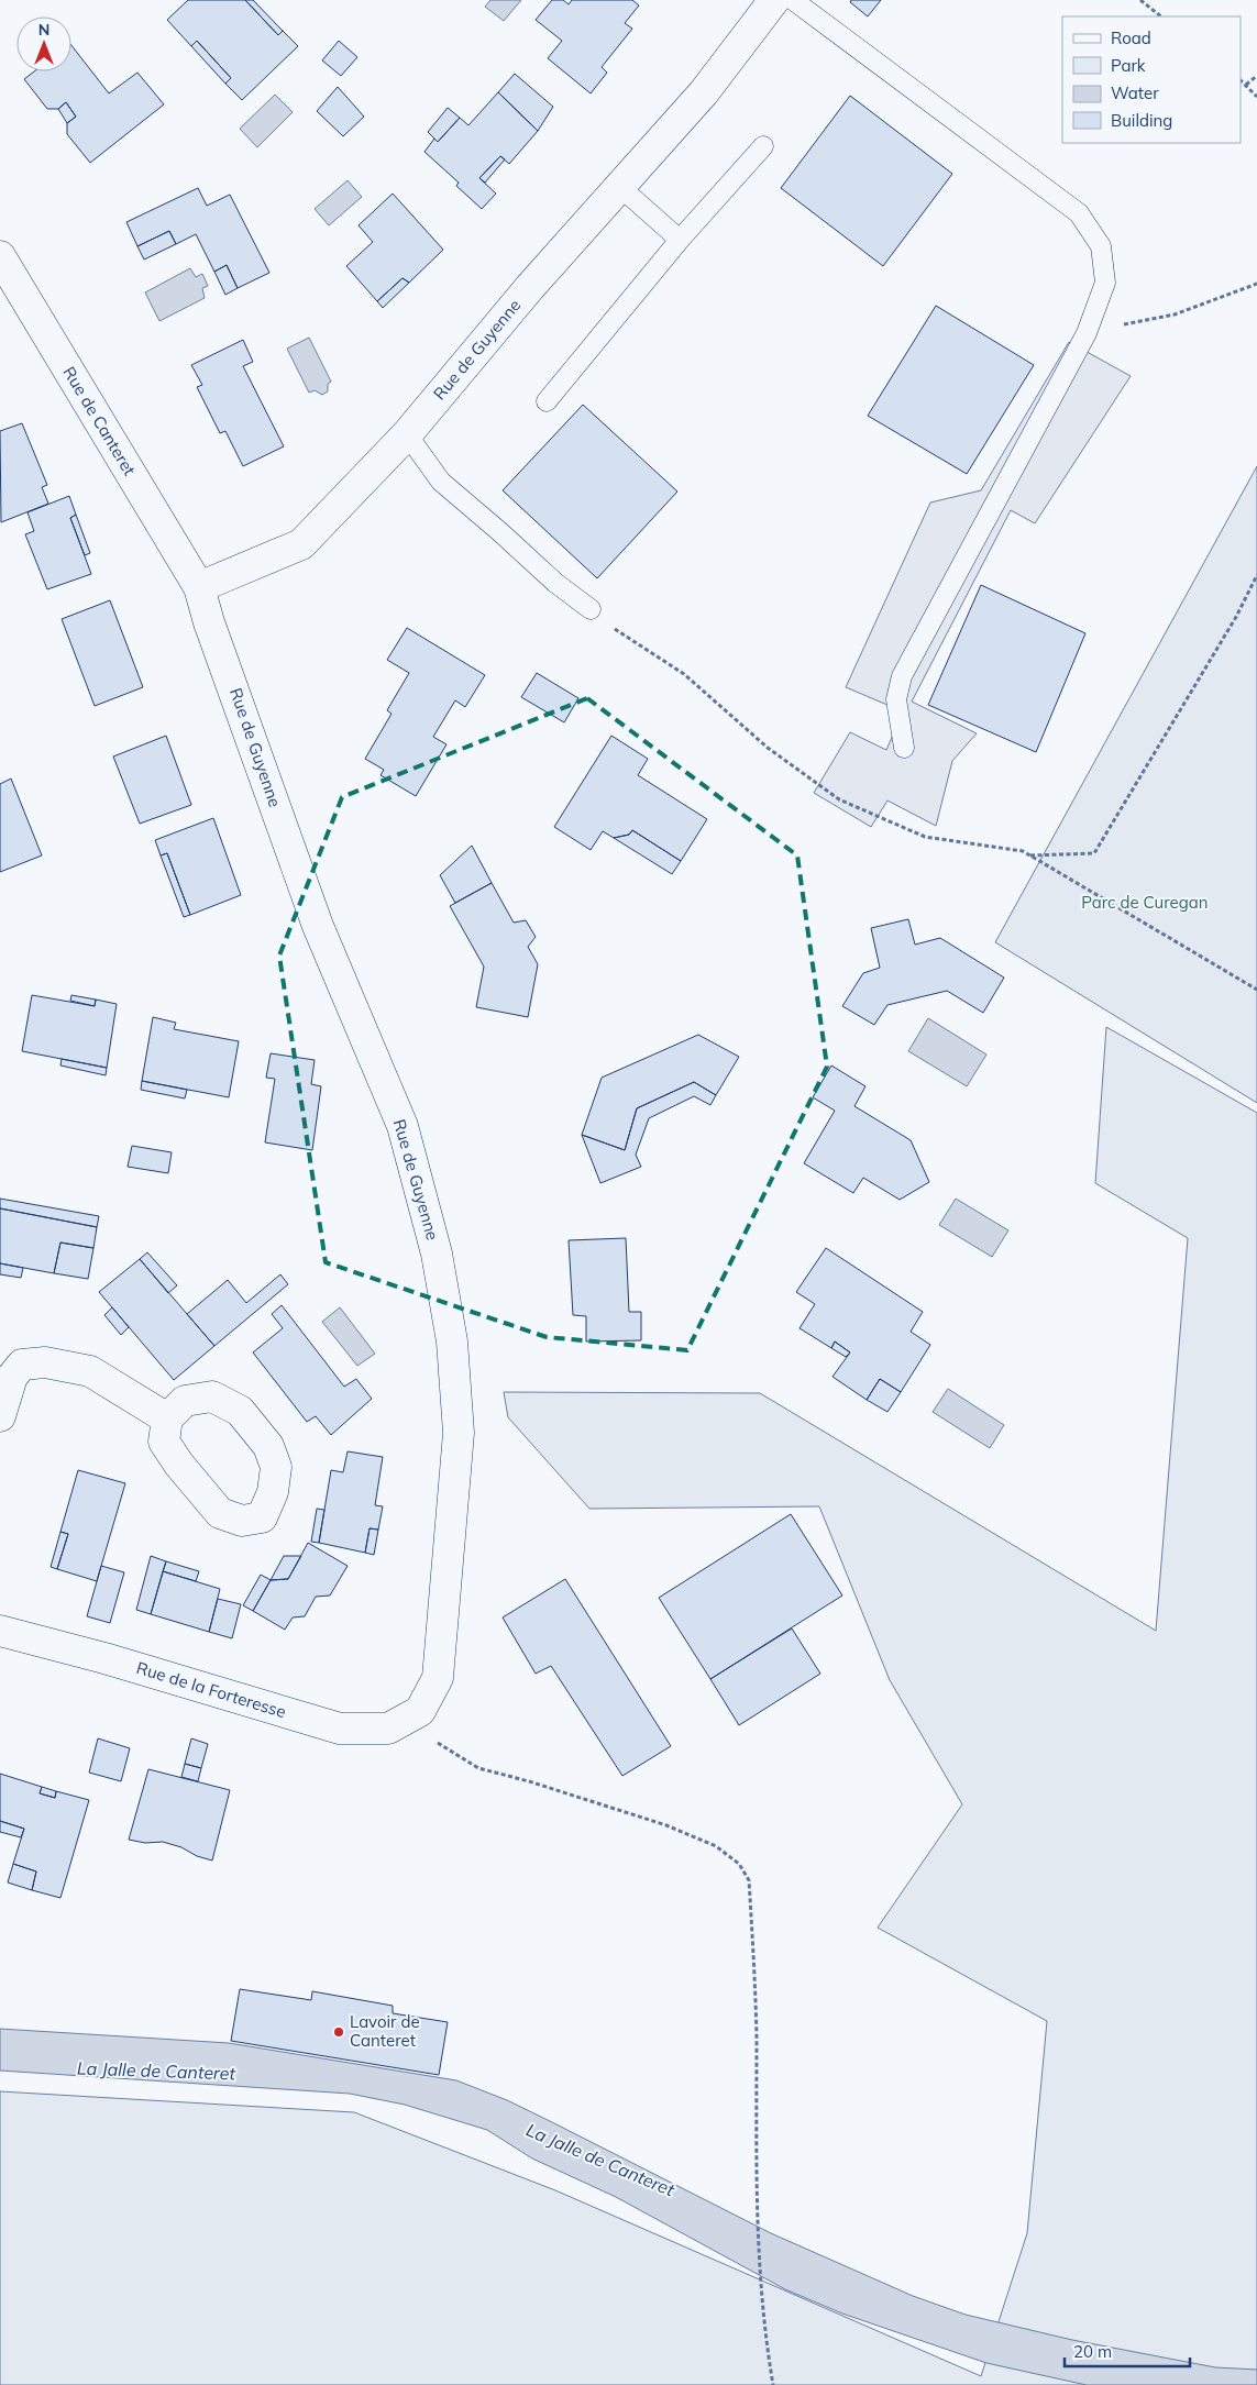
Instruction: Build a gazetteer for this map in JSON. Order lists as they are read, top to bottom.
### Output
{
  "streets": {
    "street": ["Rue de Guyenne", "Rue de Canteret", "Rue de la Forteresse"]
  },
  "crossings": [
    ["Rue de Guyenne", "Rue de Canteret"],
    ["Rue de Guyenne", "Rue de la Forteresse"]
  ],
  "water": ["La Jalle de Canteret"],
  "parks": ["Parc de Curegan"],
  "places": ["Lavoir de Canteret"],
  "legend": [
    "Road",
    "Park",
    "Water",
    "Building"
  ],
  "scale_bar": "20 m",
  "north": "top"
}
